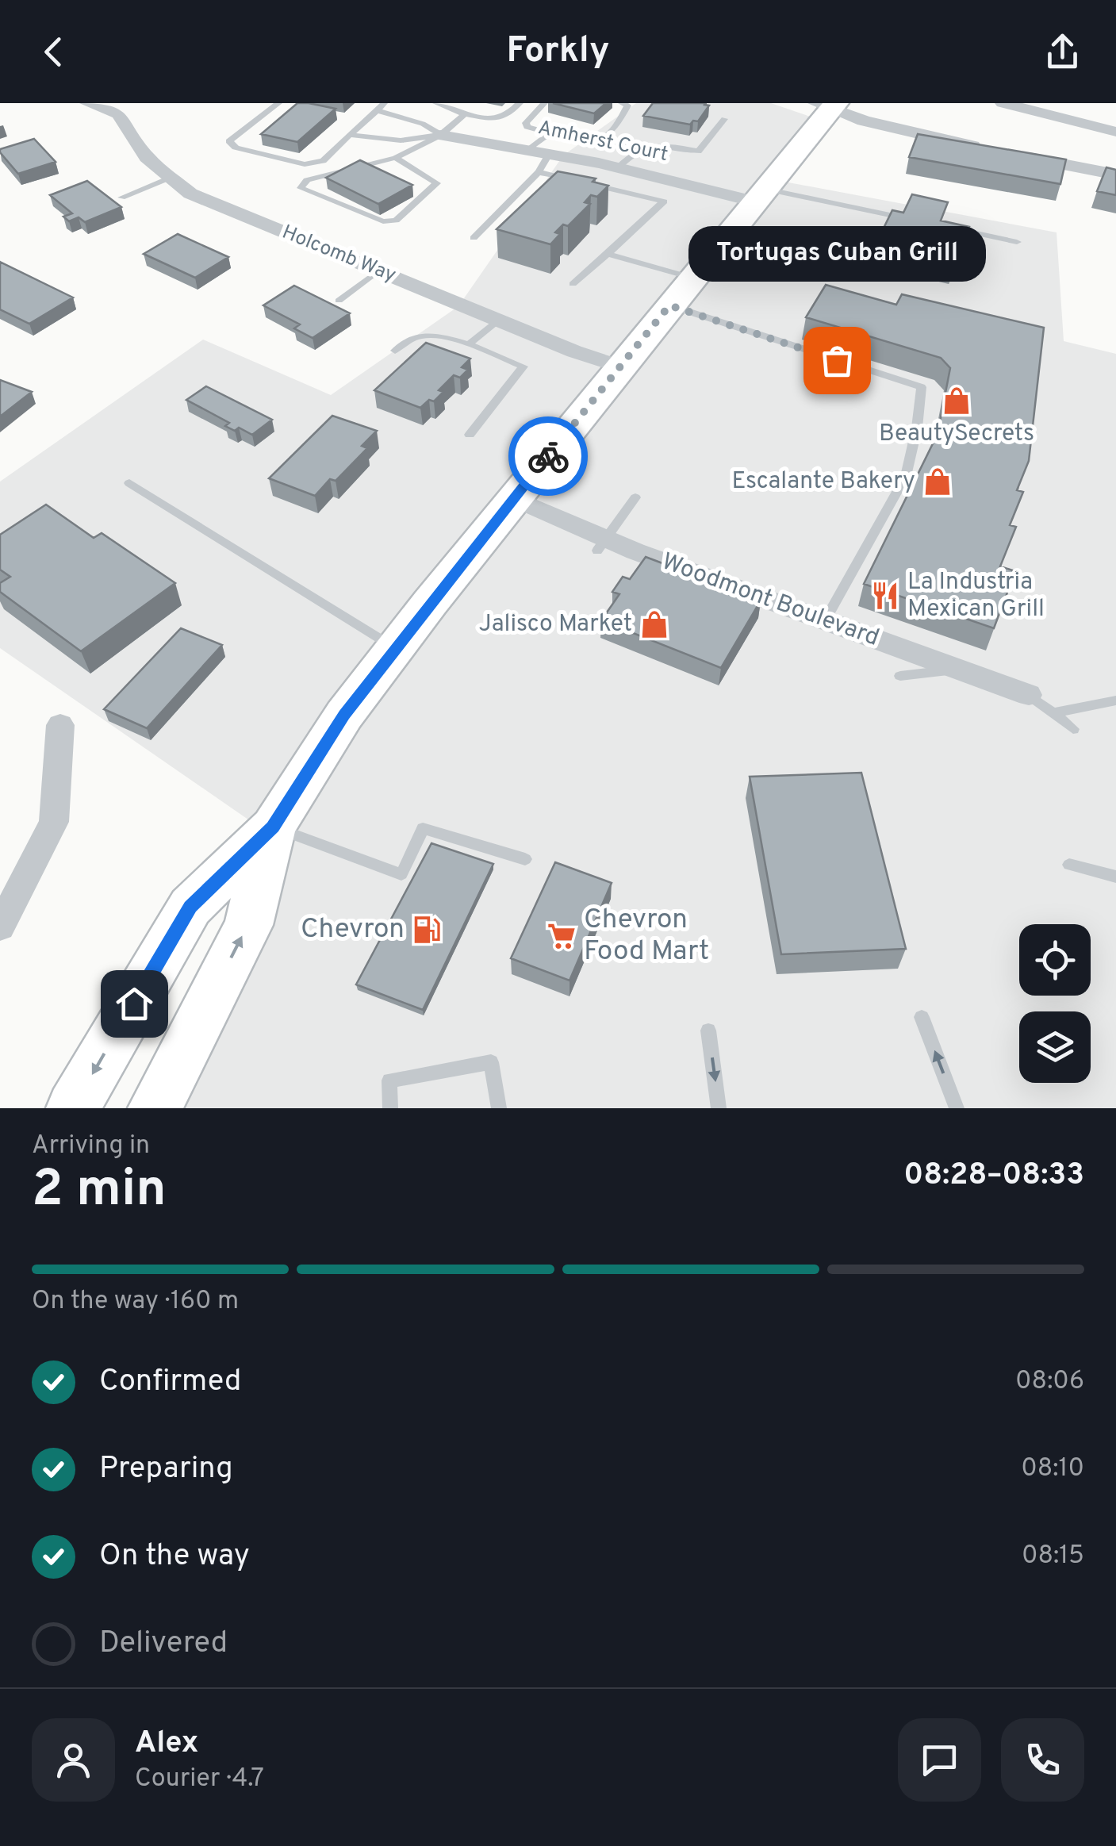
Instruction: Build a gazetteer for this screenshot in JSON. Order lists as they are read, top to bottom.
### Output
{
  "streets": {
    "street": ["Amherst Court", "Holcomb Way", "Woodmont Boulevard"]
  },
  "places": {
    "other": ["Tortugas Cuban Grill"],
    "shop": ["BeautySecrets", "Escalante Bakery", "Jalisco Market"],
    "restaurant": ["La Industria Mexican Grill"],
    "fuel station": ["Chevron"],
    "supermarket": ["Chevron Food Mart"]
  },
  "page": {
    "header": "Forkly",
    "bubble": "Tortugas Cuban Grill",
    "heading": ["2 min", "Arriving in", "08:28–08:33"],
    "panel": ["Alex", "Courier · 4.7"],
    "bar": "On the way · 160 m",
    "list": [
      ["Confirmed", "08:06"],
      ["Preparing", "08:10"],
      ["On the way", "08:15"],
      "Delivered"
    ]
  }
}
